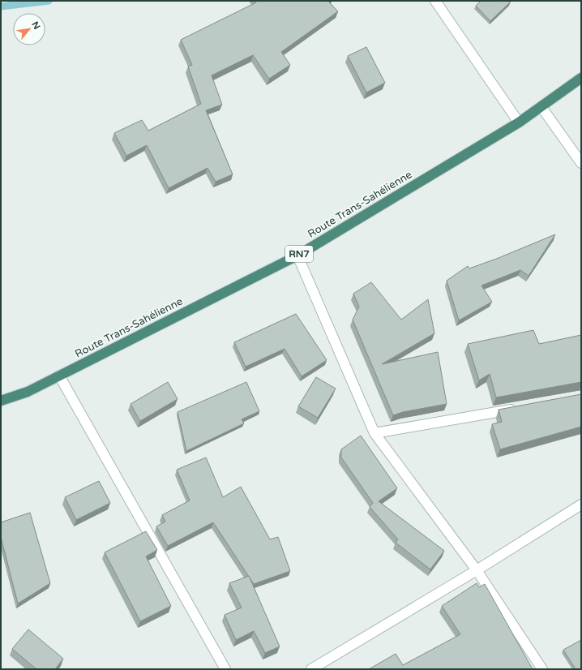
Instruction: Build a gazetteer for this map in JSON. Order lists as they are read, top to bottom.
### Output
{
  "streets": {
    "highway": ["Route Trans-Sahélienne", "RN7"]
  },
  "north": "top right"
}
